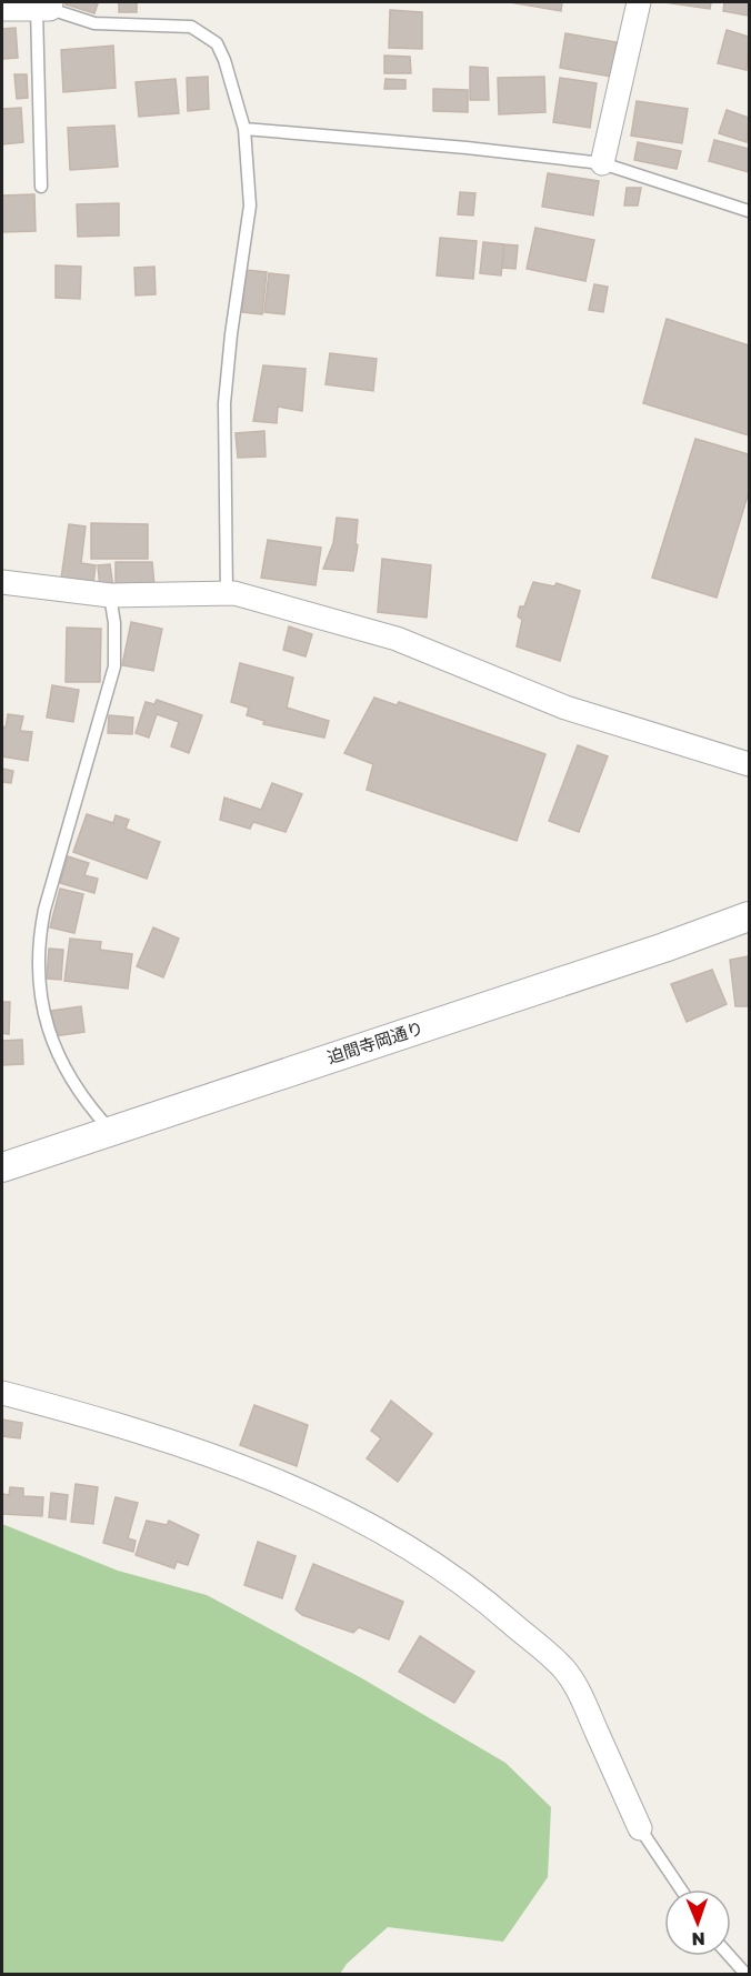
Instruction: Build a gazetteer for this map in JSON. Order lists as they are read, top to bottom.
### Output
{
  "streets": {
    "street": ["迫間寺岡通り"]
  },
  "north": "bottom"
}
